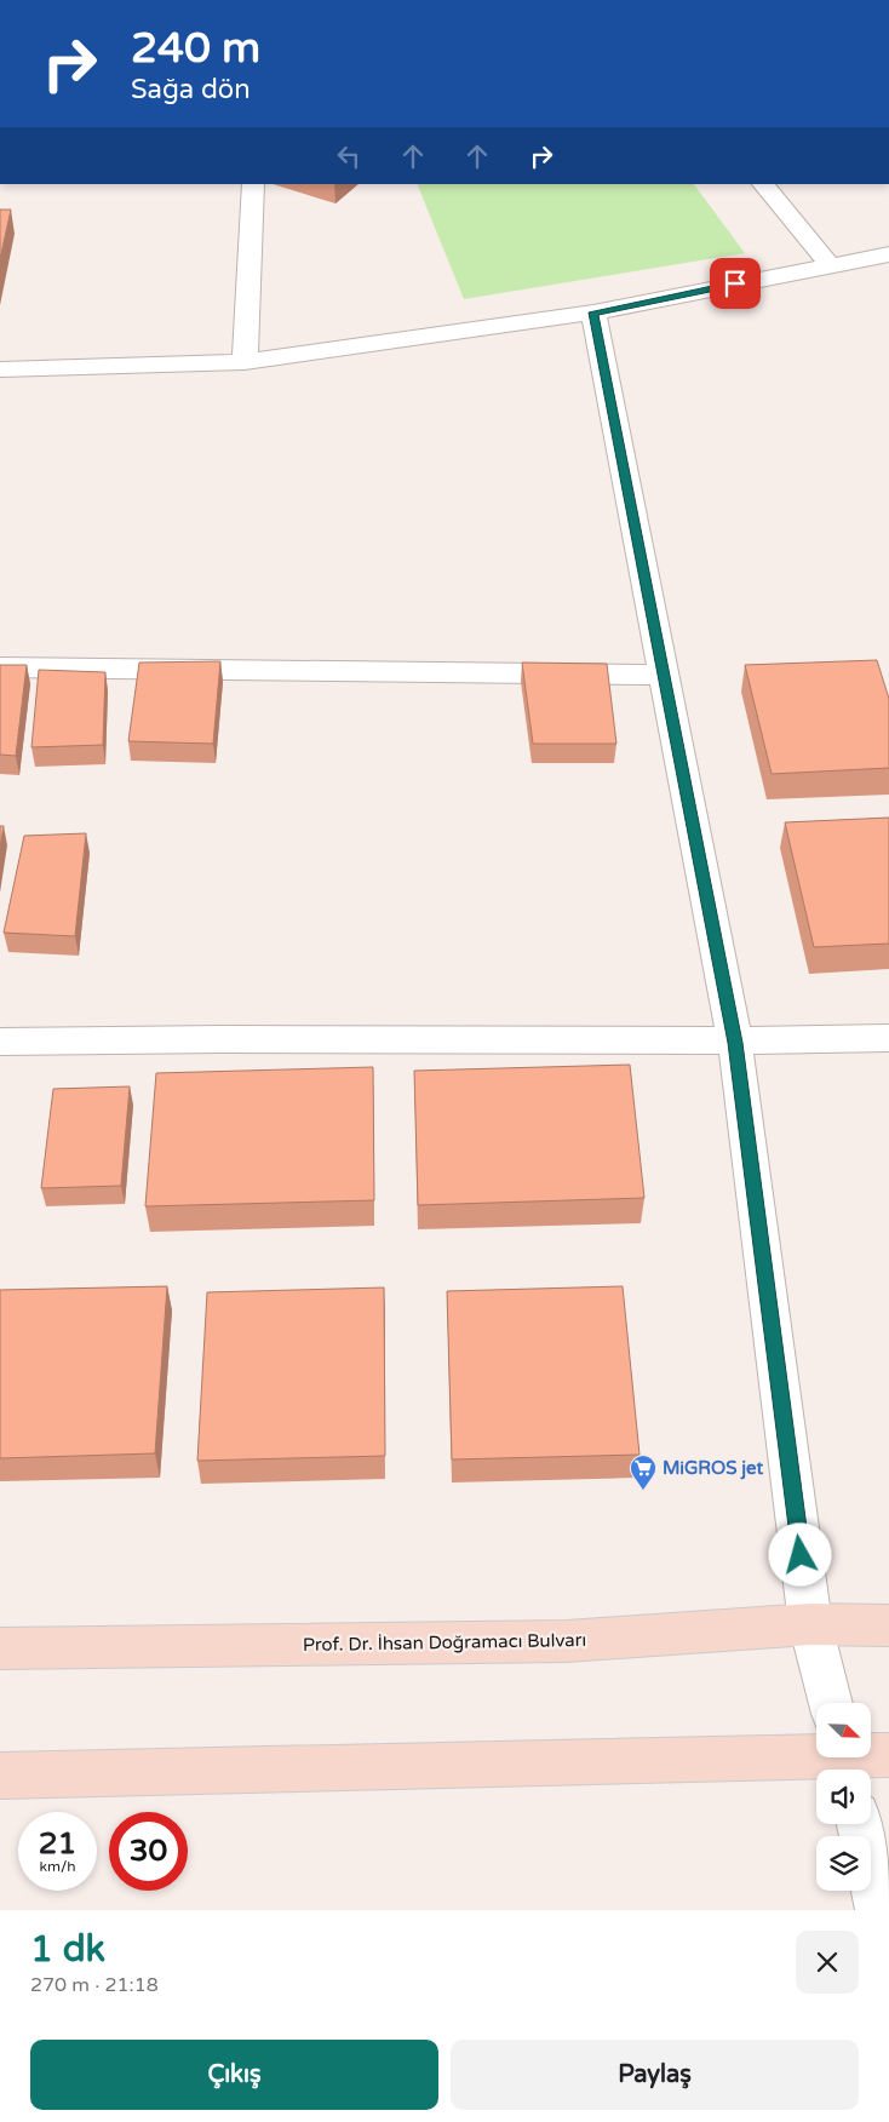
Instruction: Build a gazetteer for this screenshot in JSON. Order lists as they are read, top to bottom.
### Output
{
  "streets": {
    "main road": ["Prof. Dr. İhsan Doğramacı Bulvarı"]
  },
  "places": {
    "supermarket": ["MiGROS jet"]
  },
  "north": "bottom right",
  "page": {
    "turn": ["240 m", "Sağa dön"],
    "speed": "21 km/h",
    "limit": "30",
    "heading": ["1 dk", "270 m · 21:18"],
    "buttons": ["Çıkış", "Paylaş"]
  }
}
